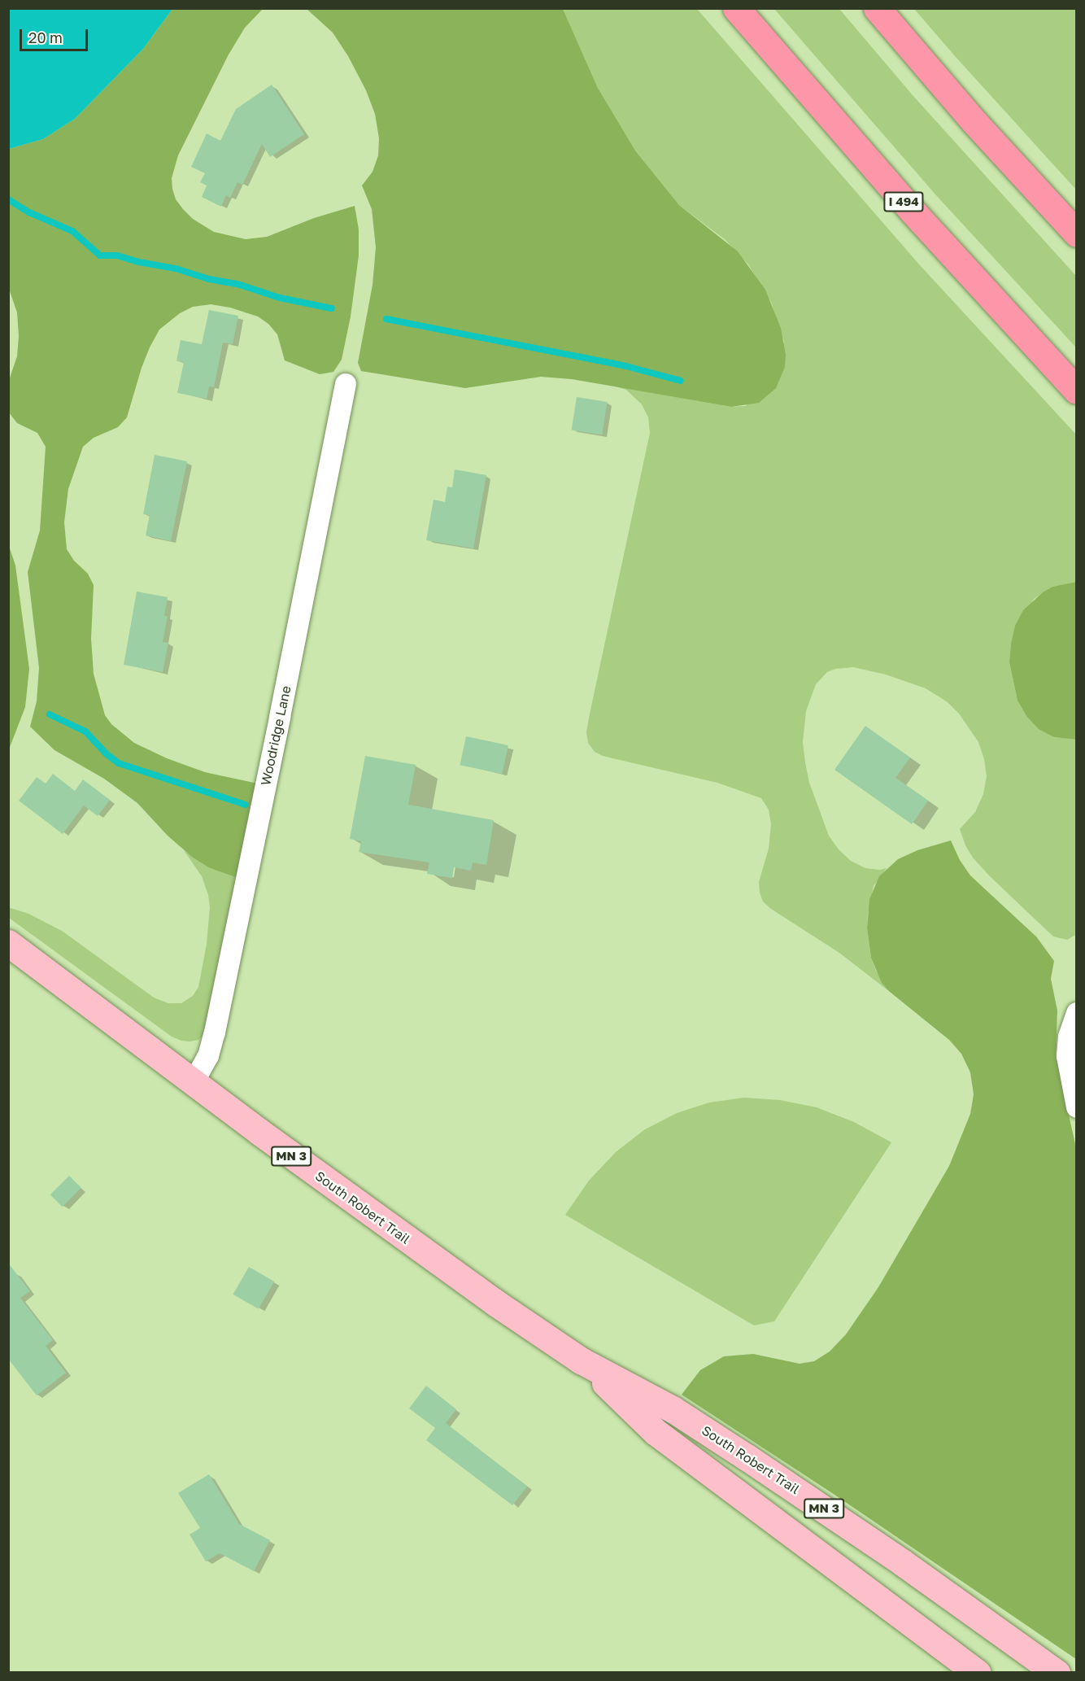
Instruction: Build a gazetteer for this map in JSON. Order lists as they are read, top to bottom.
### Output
{
  "streets": {
    "highway": ["I 494"],
    "main road": ["MN 3", "South Robert Trail"],
    "street": ["Woodridge Lane"]
  },
  "crossings": [
    ["Woodridge Lane", "South Robert Trail"]
  ],
  "scale_bar": "20 m"
}
